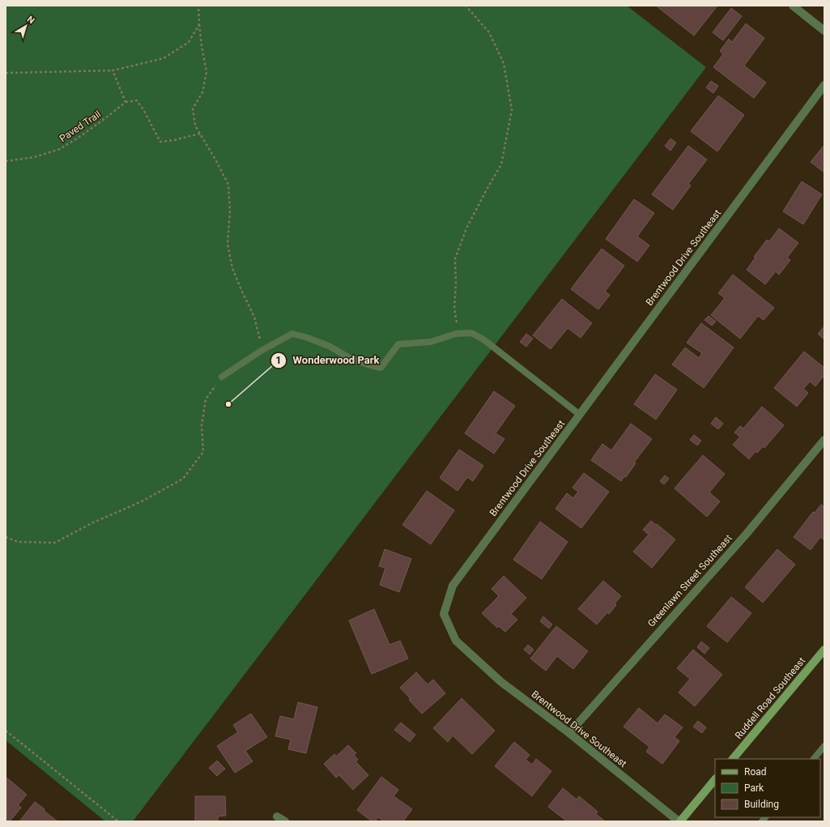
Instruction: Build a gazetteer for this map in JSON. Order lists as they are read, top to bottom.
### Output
{
  "streets": {
    "main road": ["Ruddell Road Southeast"],
    "street": ["Brentwood Drive Southeast", "Greenlawn Street Southeast"],
    "path": ["Paved Trail"]
  },
  "crossings": [
    ["Brentwood Drive Southeast", "Greenlawn Street Southeast"]
  ],
  "places": ["Wonderwood Park"],
  "legend": ["Road", "Park", "Building"],
  "north": "top right"
}
